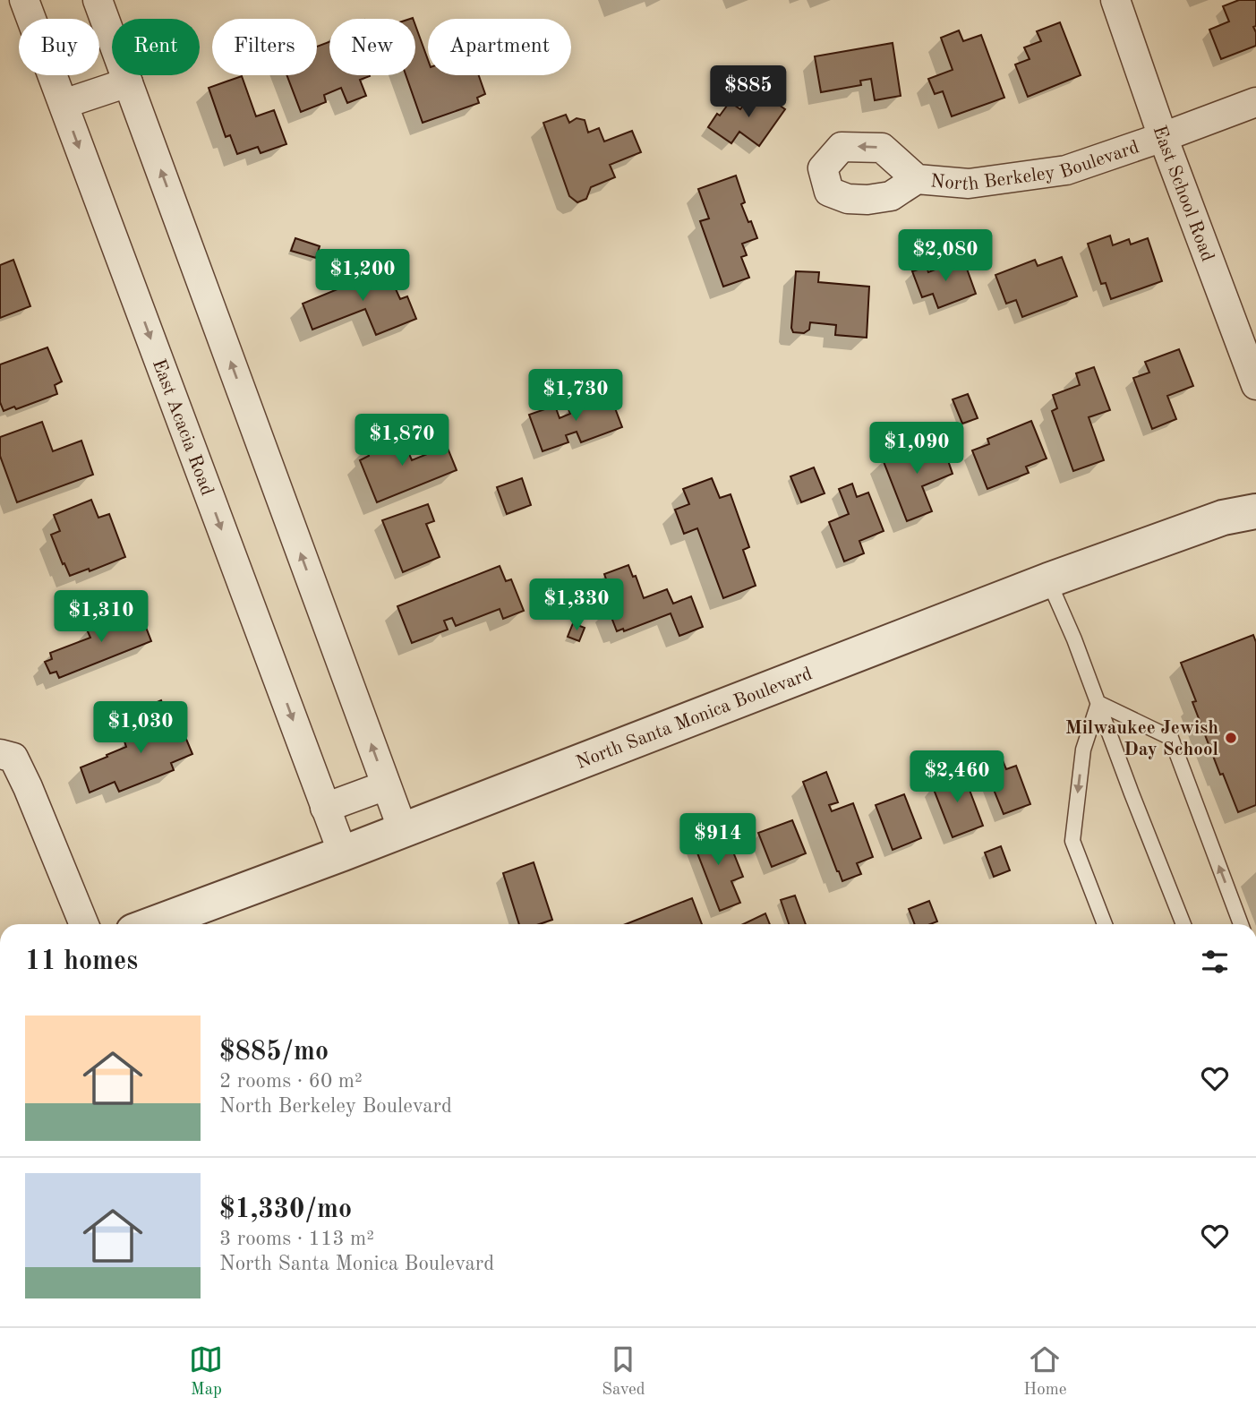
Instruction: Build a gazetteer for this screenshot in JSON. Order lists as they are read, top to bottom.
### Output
{
  "streets": {
    "street": [
      "North Berkeley Boulevard",
      "East School Road",
      "East Acacia Road",
      "North Santa Monica Boulevard"
    ]
  },
  "crossings": [
    ["North Berkeley Boulevard", "East School Road"],
    ["East Acacia Road", "North Santa Monica Boulevard"]
  ],
  "places": ["Milwaukee Jewish Day School"],
  "page": {
    "chip": [
      "Buy",
      "Rent",
      "Filters",
      "New",
      "Apartment"
    ],
    "price": [
      "$885",
      "$2,080",
      "$1,200",
      "$1,730",
      "$1,870",
      "$1,090",
      "$1,330",
      "$1,310",
      "$1,030",
      "$2,460",
      "$914"
    ],
    "heading": "11 homes",
    "list": [
      {
        "name": "$885/mo",
        "note": "2 rooms · 60 m² · North Berkeley Boulevard"
      },
      {
        "name": "$1,330/mo",
        "note": "3 rooms · 113 m² · North Santa Monica Boulevard"
      }
    ],
    "tabs": ["Map", "Saved", "Home"]
  }
}
